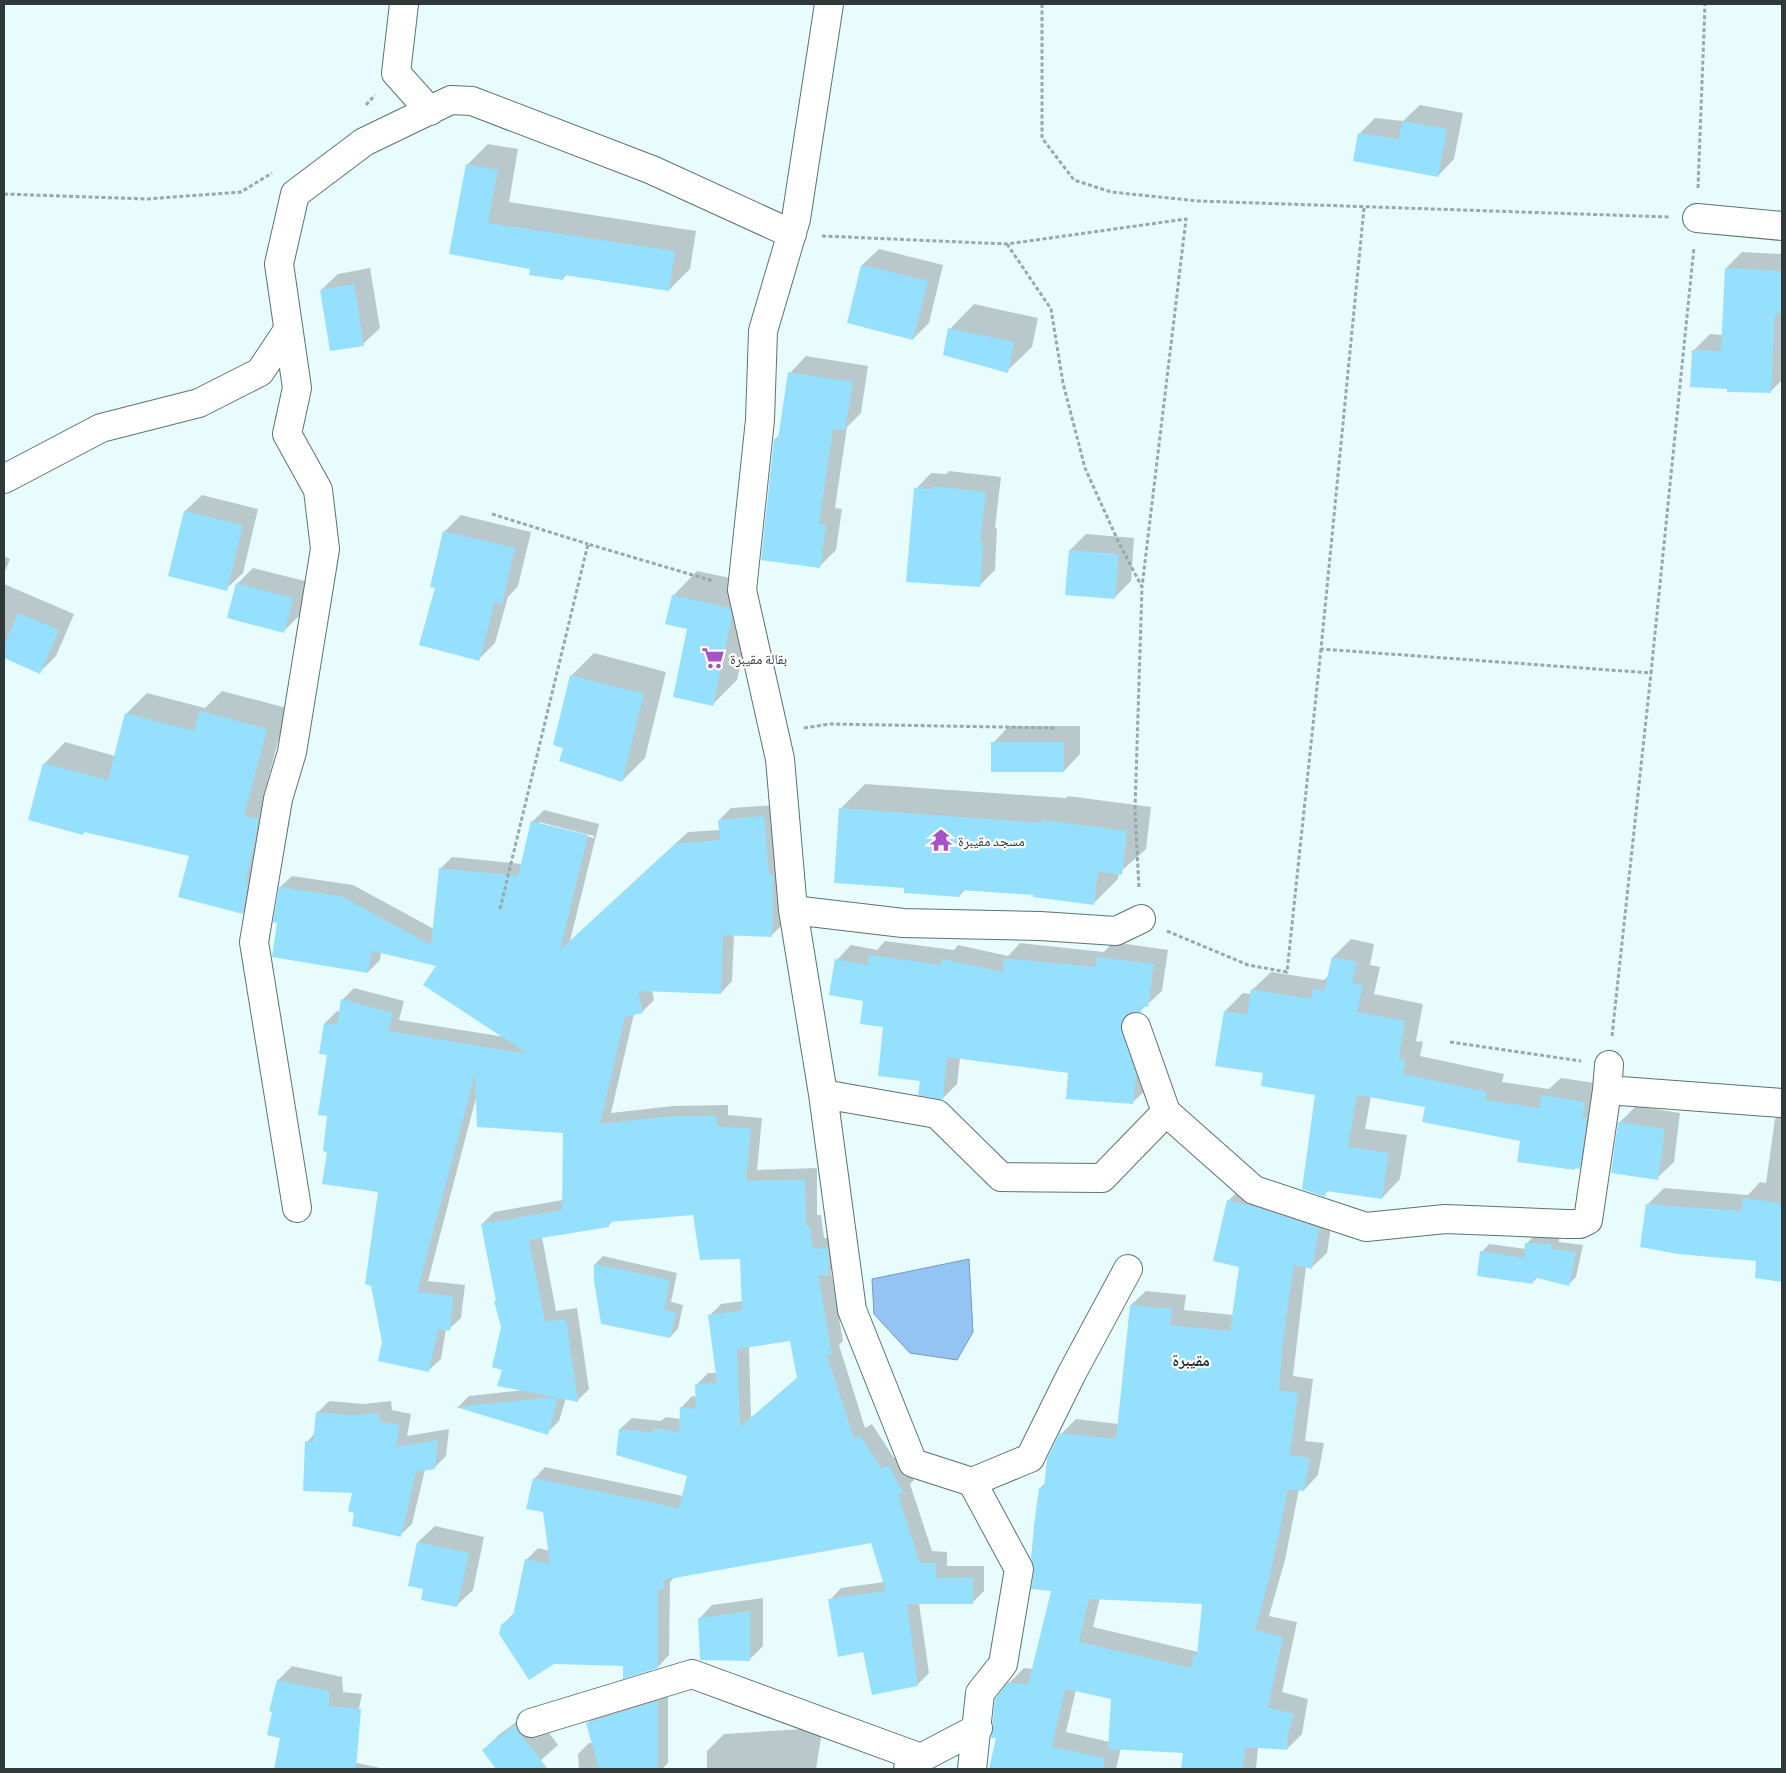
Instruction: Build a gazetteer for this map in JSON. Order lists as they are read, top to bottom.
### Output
{
  "districts": ["مقيبرة"],
  "places": {
    "supermarket": ["بقالة مقيبرة"],
    "temple": ["مسجد مقيبرة"]
  }
}
